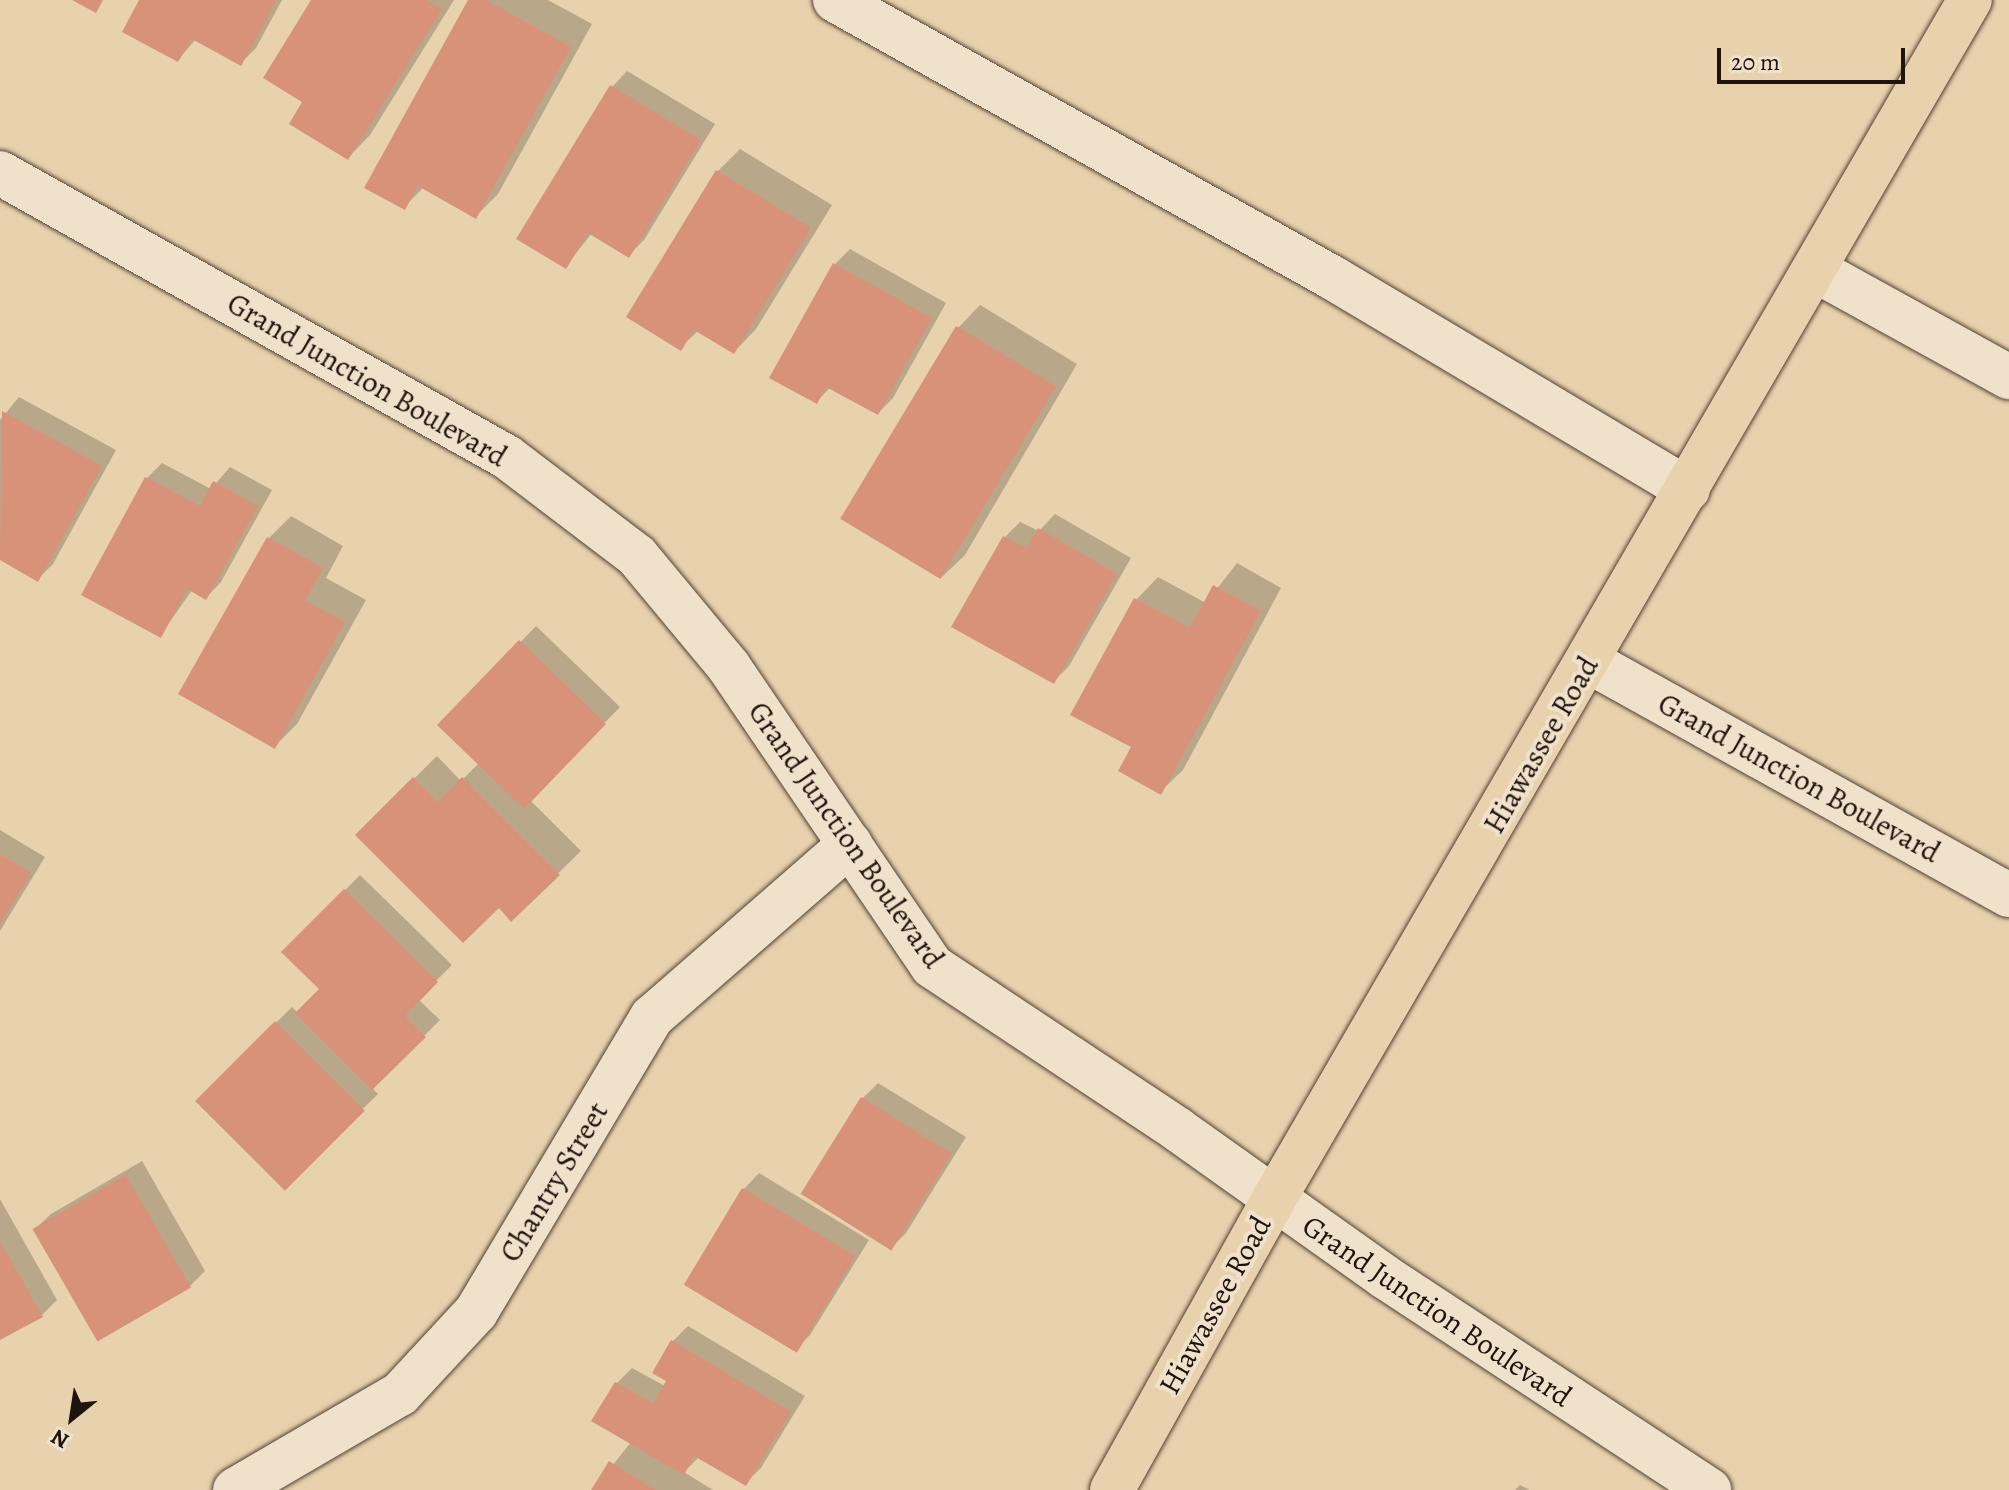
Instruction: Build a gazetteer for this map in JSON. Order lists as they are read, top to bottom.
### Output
{
  "streets": {
    "main road": ["Hiawassee Road"],
    "street": ["Grand Junction Boulevard", "Chantry Street"]
  },
  "crossings": [
    ["Grand Junction Boulevard", "Hiawassee Road"],
    ["Grand Junction Boulevard", "Chantry Street"]
  ],
  "scale_bar": "20 m",
  "north": "bottom left"
}
